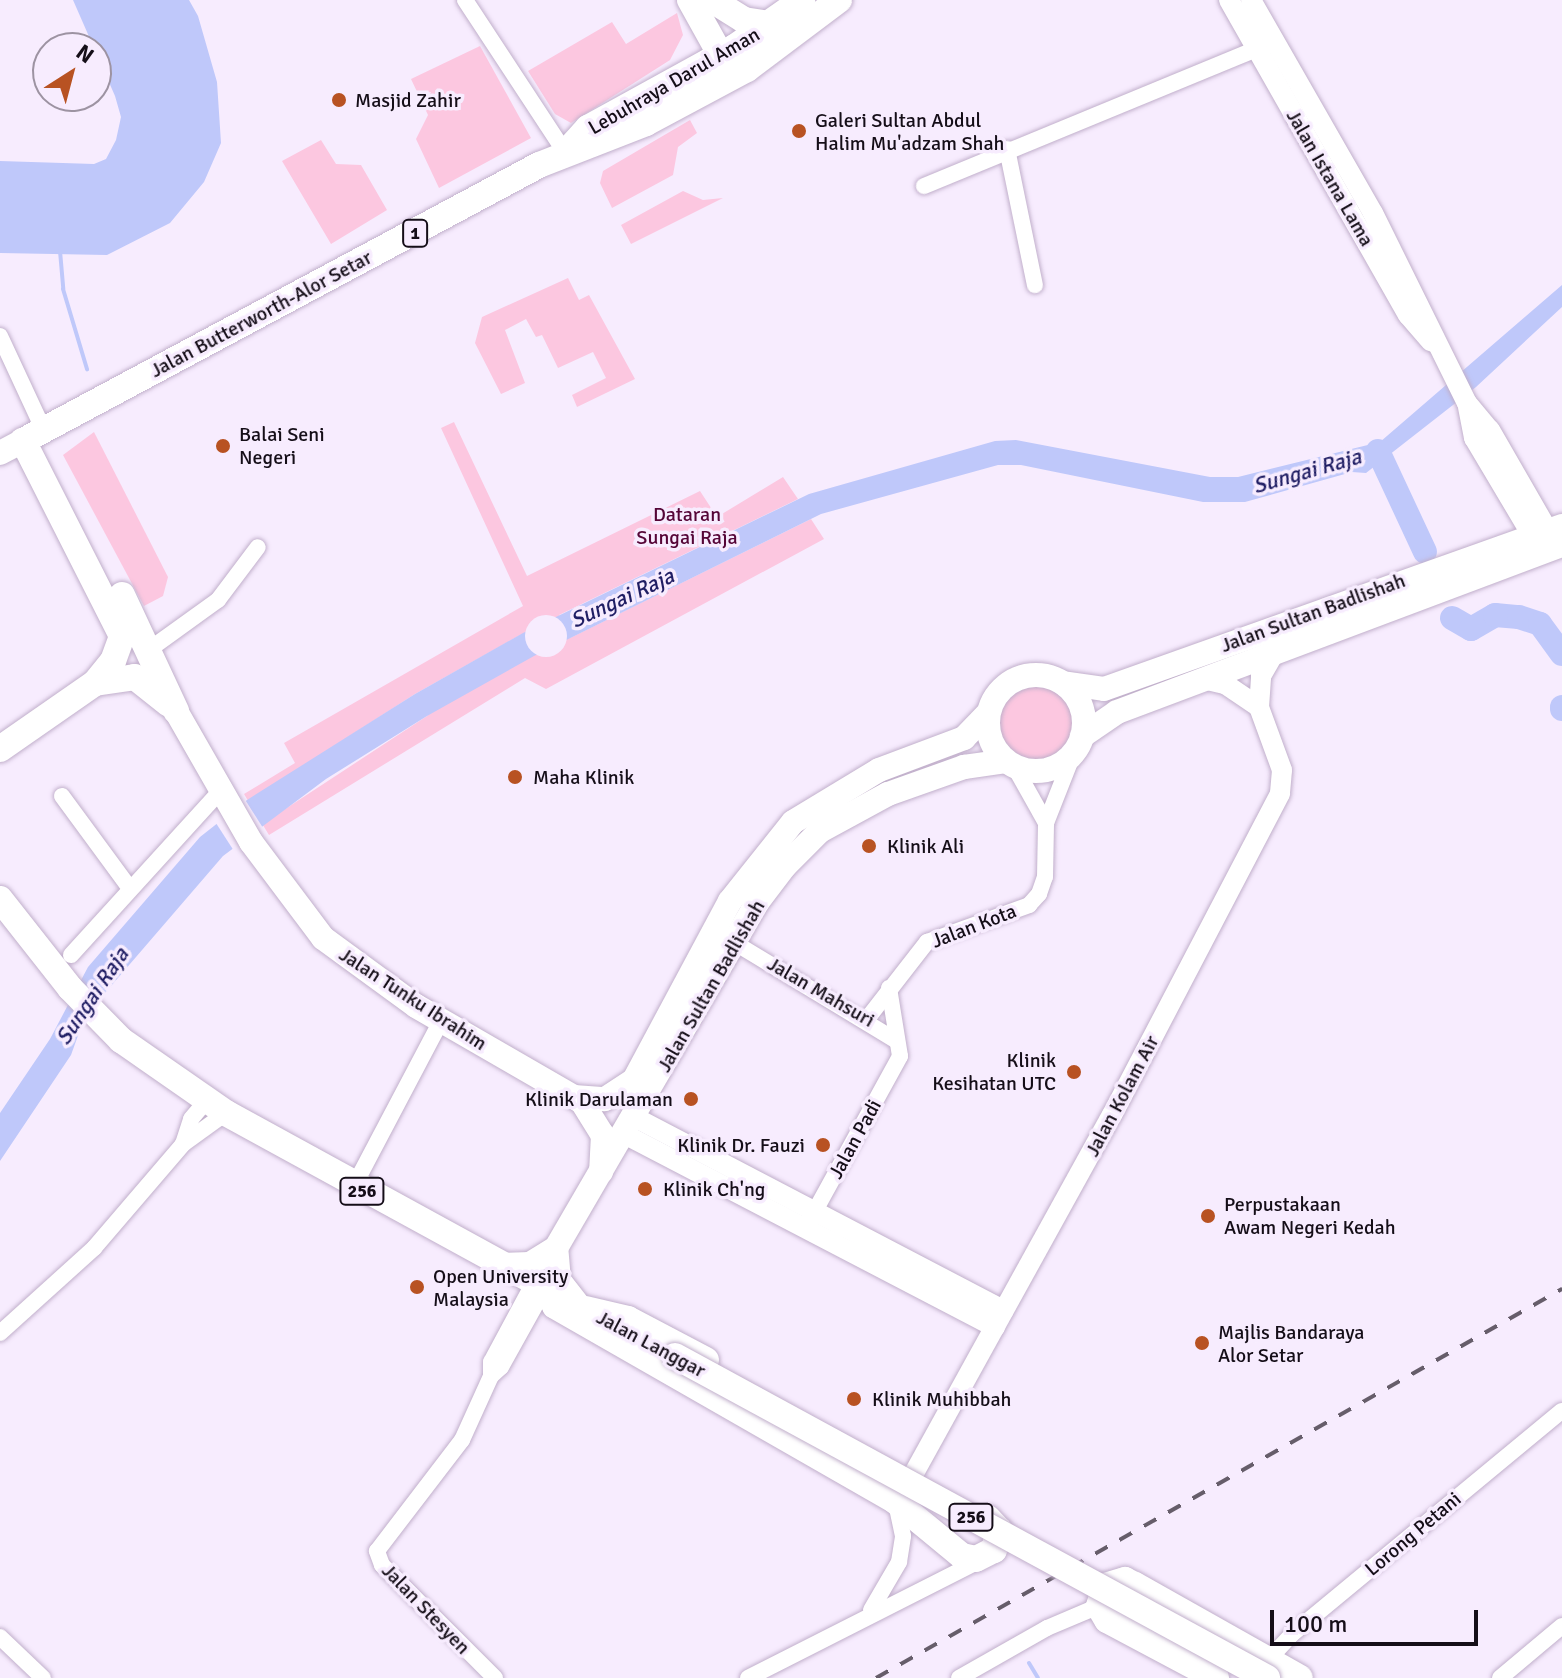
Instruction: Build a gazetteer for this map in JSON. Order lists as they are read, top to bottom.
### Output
{
  "streets": {
    "main road": [
      "Lebuhraya Darul Aman",
      "1",
      "Jalan Butterworth-Alor Setar",
      "Jalan Sultan Badlishah",
      "Jalan Tunku Ibrahim",
      "256",
      "Jalan Langgar"
    ],
    "street": [
      "Jalan Istana Lama",
      "Jalan Kota",
      "Jalan Mahsuri",
      "Jalan Kolam Air",
      "Jalan Padi",
      "Lorong Petani",
      "Jalan Stesyen"
    ]
  },
  "crossings": [
    ["Lebuhraya Darul Aman", "Jalan Butterworth-Alor Setar"],
    ["Jalan Istana Lama", "Jalan Sultan Badlishah"],
    ["Jalan Sultan Badlishah", "Jalan Kota"],
    ["Jalan Sultan Badlishah", "Jalan Mahsuri"],
    ["Jalan Sultan Badlishah", "Jalan Tunku Ibrahim"],
    ["Jalan Sultan Badlishah", "Jalan Kolam Air"],
    ["Jalan Kota", "Jalan Mahsuri"],
    ["Jalan Mahsuri", "Jalan Padi"],
    ["Jalan Langgar", "Lorong Petani"],
    ["Jalan Langgar", "Jalan Stesyen"]
  ],
  "water": ["Sungai Raja"],
  "parks": ["Dataran Sungai Raja"],
  "places": [
    "Masjid Zahir",
    "Galeri Sultan Abdul Halim Mu'adzam Shah",
    "Balai Seni Negeri",
    "Maha Klinik",
    "Klinik Ali",
    "Klinik Kesihatan UTC",
    "Klinik Darulaman",
    "Klinik Dr. Fauzi",
    "Klinik Ch'ng",
    "Perpustakaan Awam Negeri Kedah",
    "Open University Malaysia",
    "Majlis Bandaraya Alor Setar",
    "Klinik Muhibbah"
  ],
  "scale_bar": "100 m",
  "north": "top right"
}
